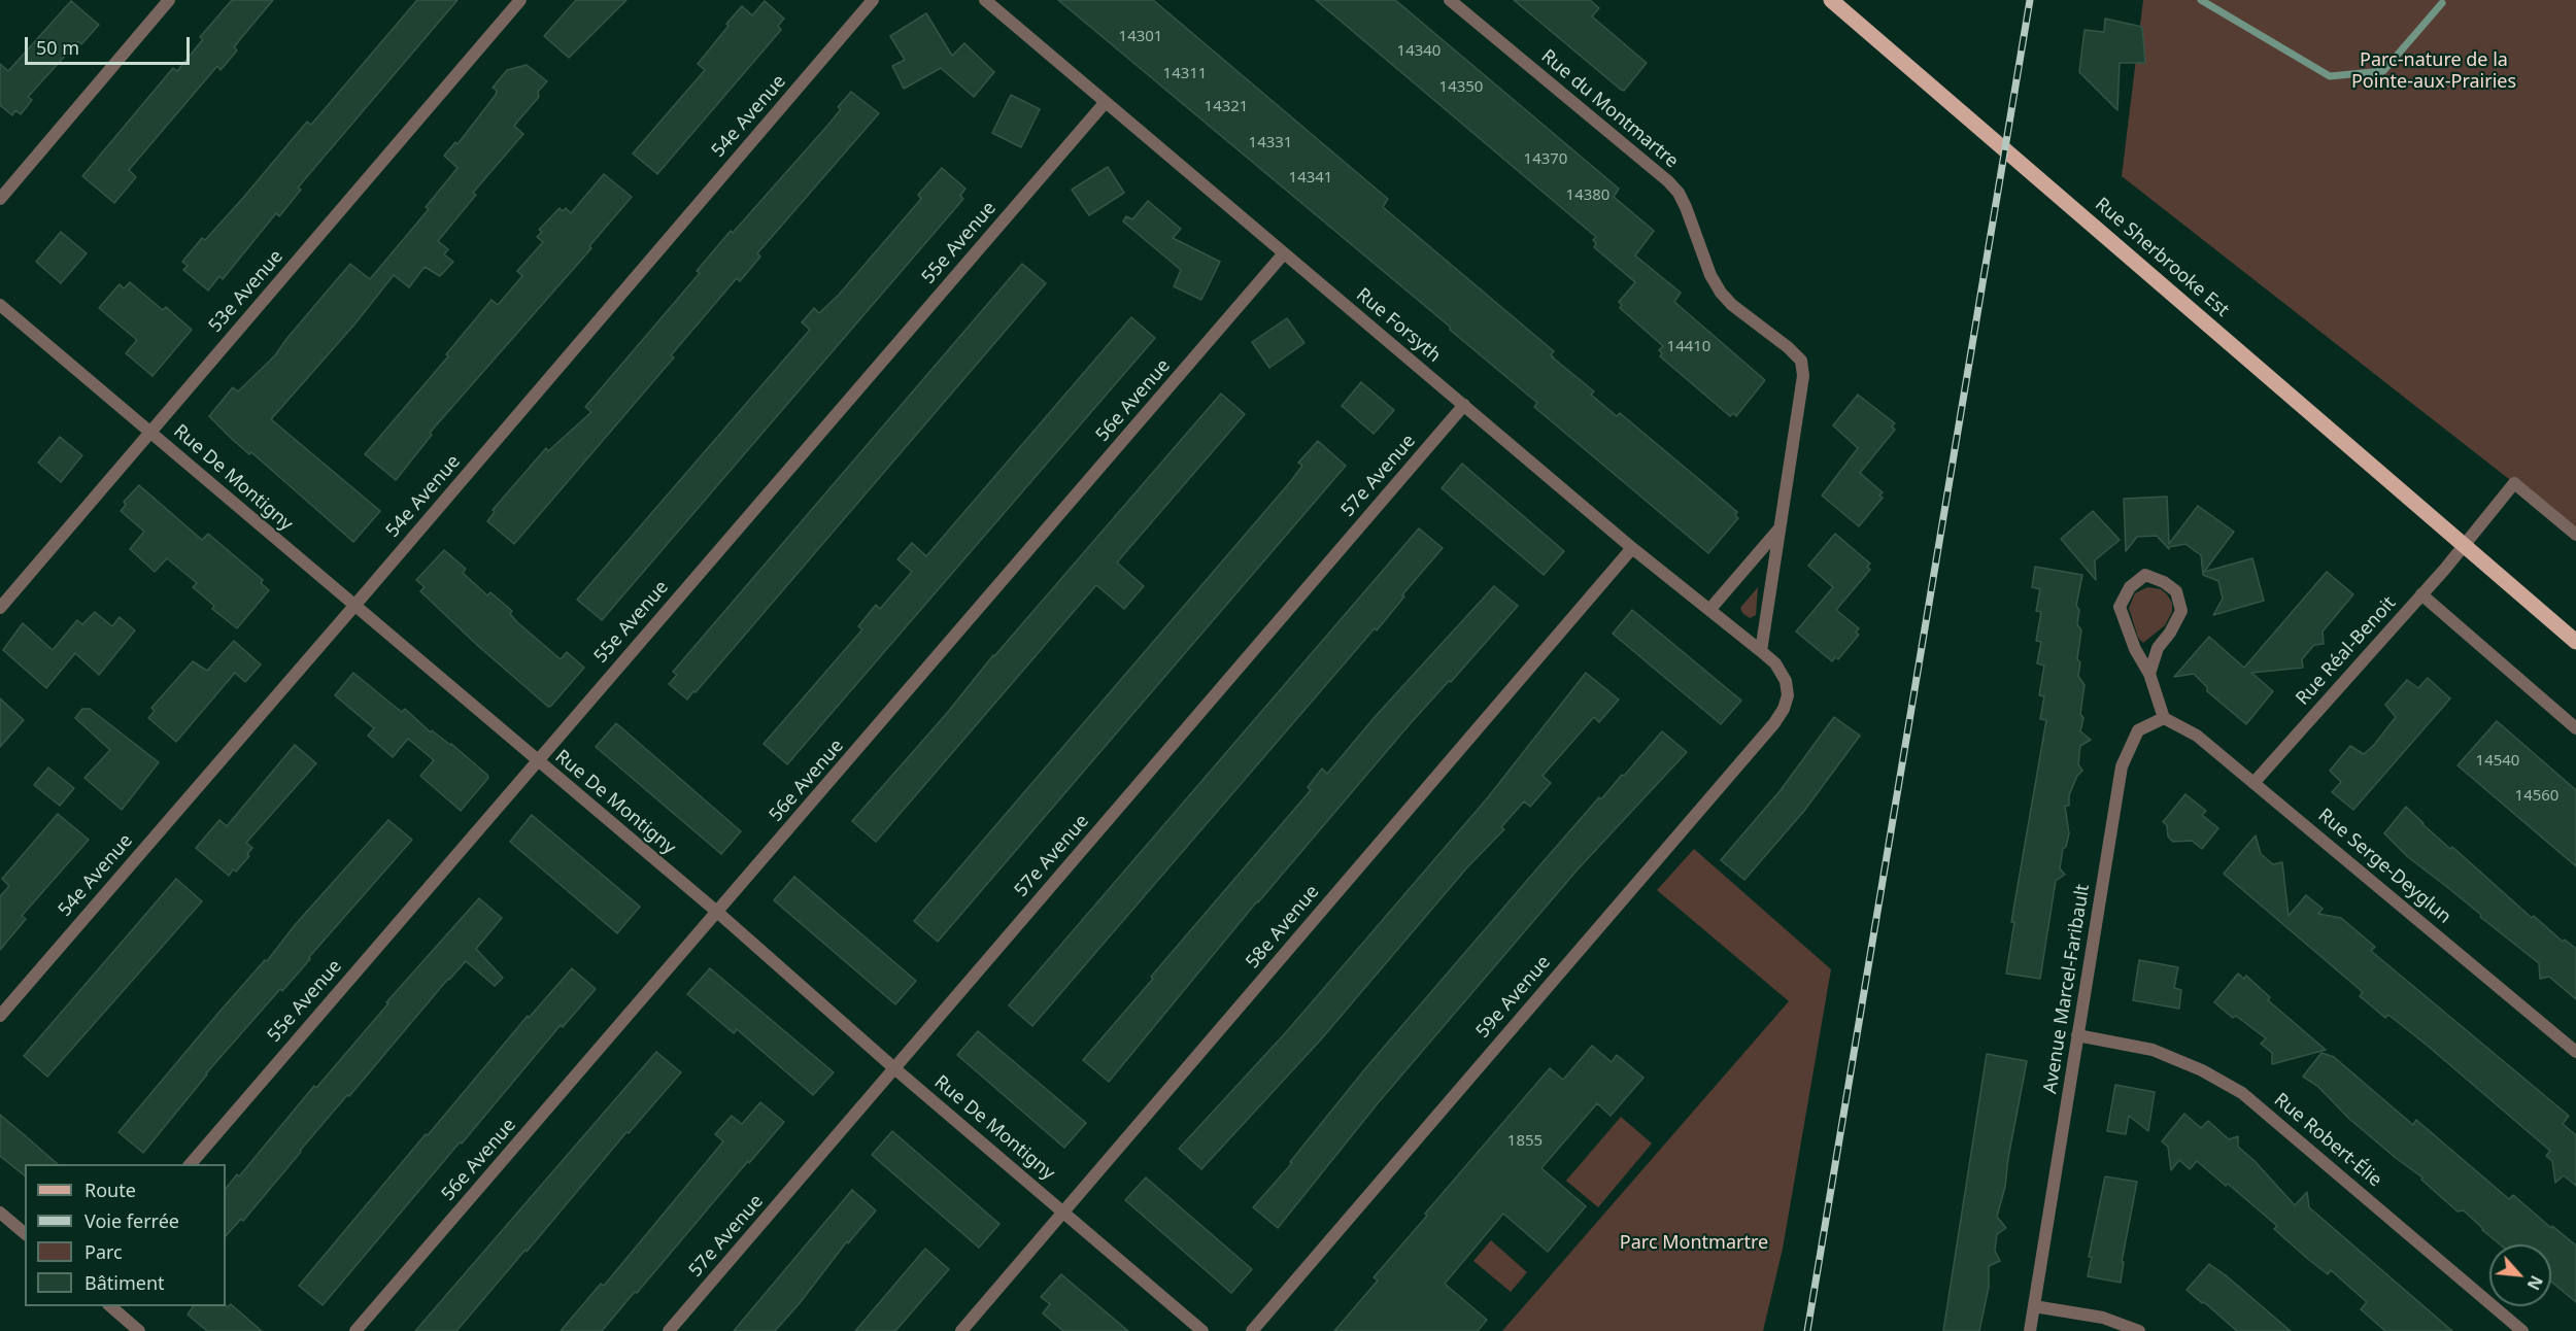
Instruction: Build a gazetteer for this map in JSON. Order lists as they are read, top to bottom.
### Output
{
  "streets": {
    "main road": ["Rue Sherbrooke Est"],
    "street": [
      "Rue du Montmartre",
      "54e Avenue",
      "55e Avenue",
      "53e Avenue",
      "Rue Forsyth",
      "56e Avenue",
      "57e Avenue",
      "Rue De Montigny",
      "Rue Réal-Benoit",
      "Rue Serge-Deyglun",
      "58e Avenue",
      "Avenue Marcel-Faribault",
      "59e Avenue",
      "Rue Robert-Élie"
    ]
  },
  "crossings": [
    ["Rue du Montmartre", "Rue Forsyth"],
    ["54e Avenue", "Rue De Montigny"],
    ["55e Avenue", "Rue Forsyth"],
    ["55e Avenue", "Rue De Montigny"],
    ["Rue Sherbrooke Est", "Rue Réal-Benoit"],
    ["53e Avenue", "Rue De Montigny"],
    ["Rue Forsyth", "56e Avenue"],
    ["Rue Forsyth", "57e Avenue"],
    ["Rue Forsyth", "58e Avenue"],
    ["Rue Forsyth", "59e Avenue"],
    ["56e Avenue", "Rue De Montigny"],
    ["57e Avenue", "Rue De Montigny"],
    ["Rue De Montigny", "58e Avenue"],
    ["Rue Réal-Benoit", "Rue Serge-Deyglun"],
    ["Rue Serge-Deyglun", "Avenue Marcel-Faribault"],
    ["Avenue Marcel-Faribault", "Rue Robert-Élie"]
  ],
  "parks": ["Parc-nature de la Pointe-aux-Prairies", "Parc Montmartre"],
  "house_numbers": [
    "14301",
    "14340",
    "14311",
    "14350",
    "14321",
    "14331",
    "14370",
    "14341",
    "14380",
    "14410",
    "14540",
    "14560",
    "1855"
  ],
  "legend": [
    "Route",
    "Voie ferrée",
    "Parc",
    "Bâtiment"
  ],
  "scale_bar": "50 m",
  "north": "bottom right"
}
